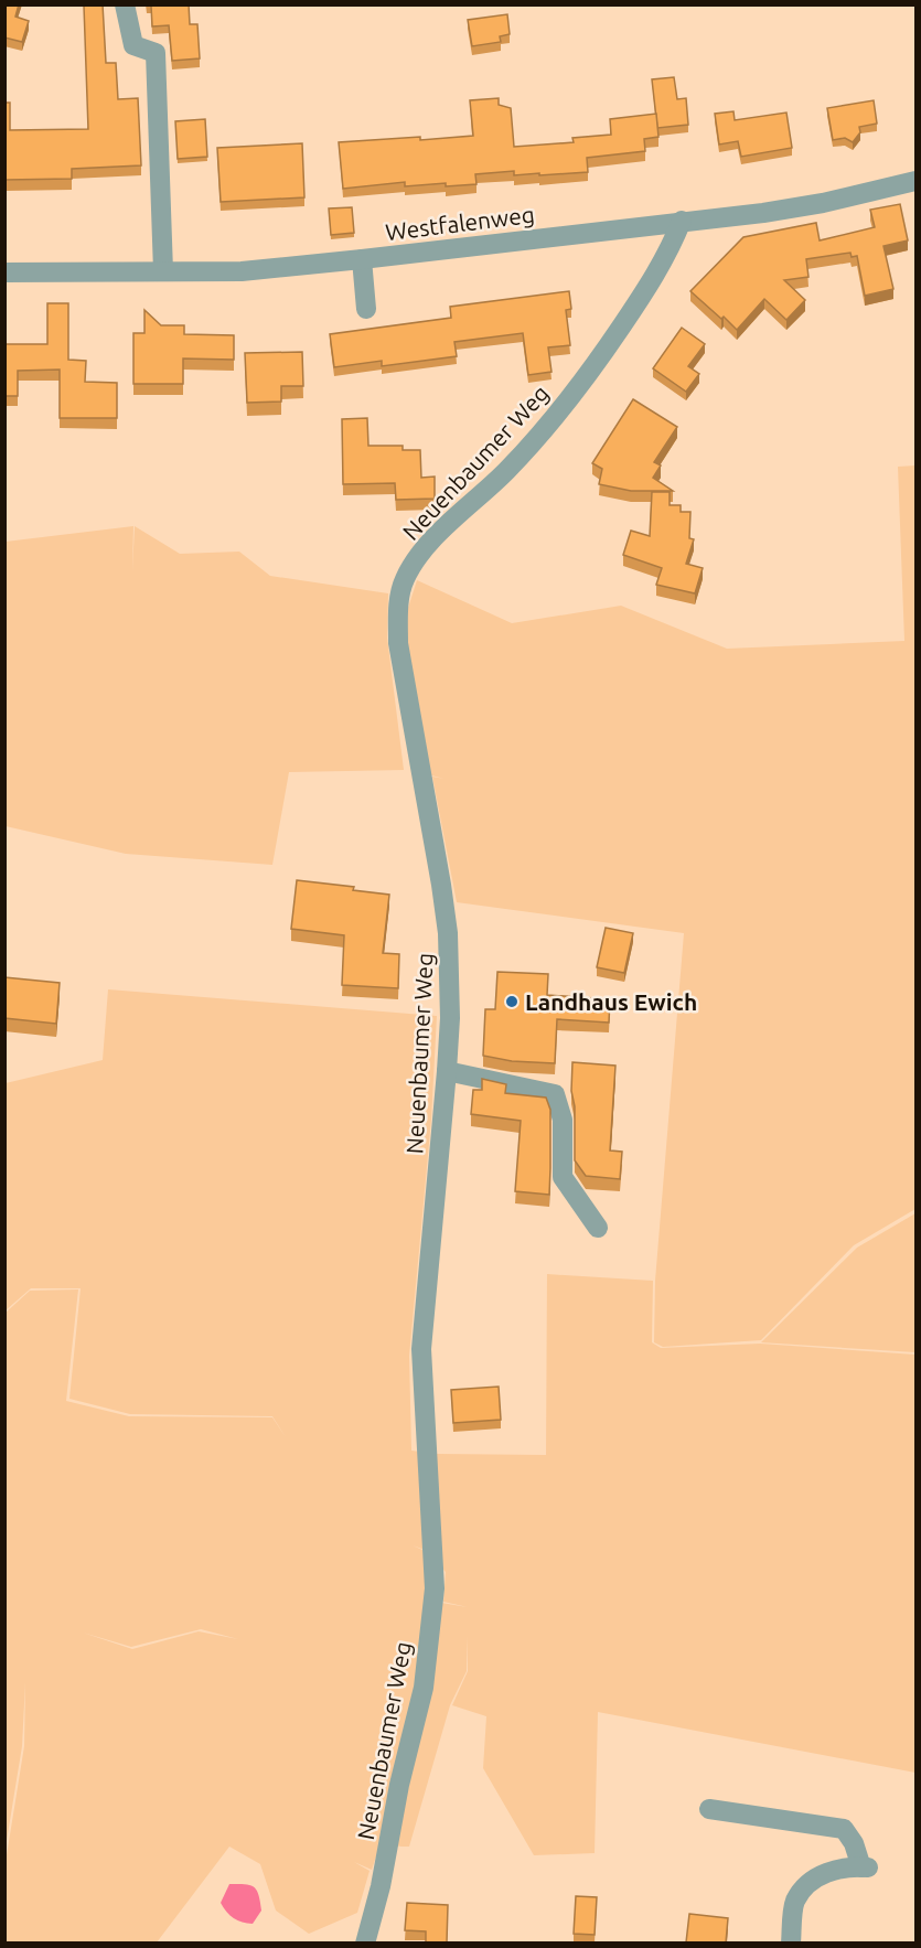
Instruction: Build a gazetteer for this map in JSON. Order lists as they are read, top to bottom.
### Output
{
  "streets": {
    "street": ["Westfalenweg", "Neuenbaumer Weg"]
  },
  "crossings": [
    ["Westfalenweg", "Neuenbaumer Weg"]
  ],
  "places": ["Landhaus Ewich"]
}
